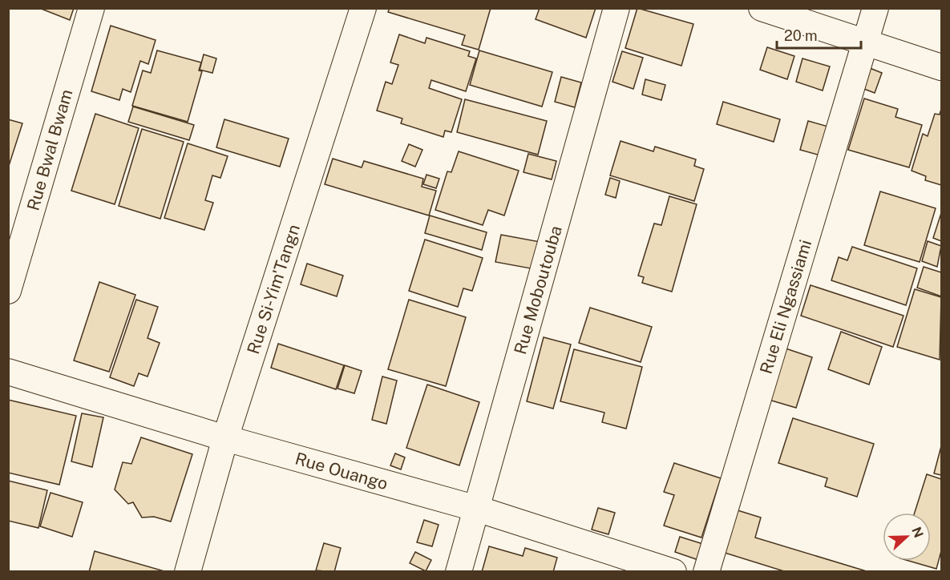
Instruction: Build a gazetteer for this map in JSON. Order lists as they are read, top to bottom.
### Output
{
  "streets": {
    "street": [
      "Rue Bwal Bwam",
      "Rue Si-Yim'Tangn",
      "Rue Moboutouba",
      "Rue Eli Ngassiami",
      "Rue Ouango"
    ]
  },
  "crossings": [
    ["Rue Si-Yim'Tangn", "Rue Ouango"],
    ["Rue Moboutouba", "Rue Ouango"]
  ],
  "scale_bar": "20 m",
  "north": "right"
}
